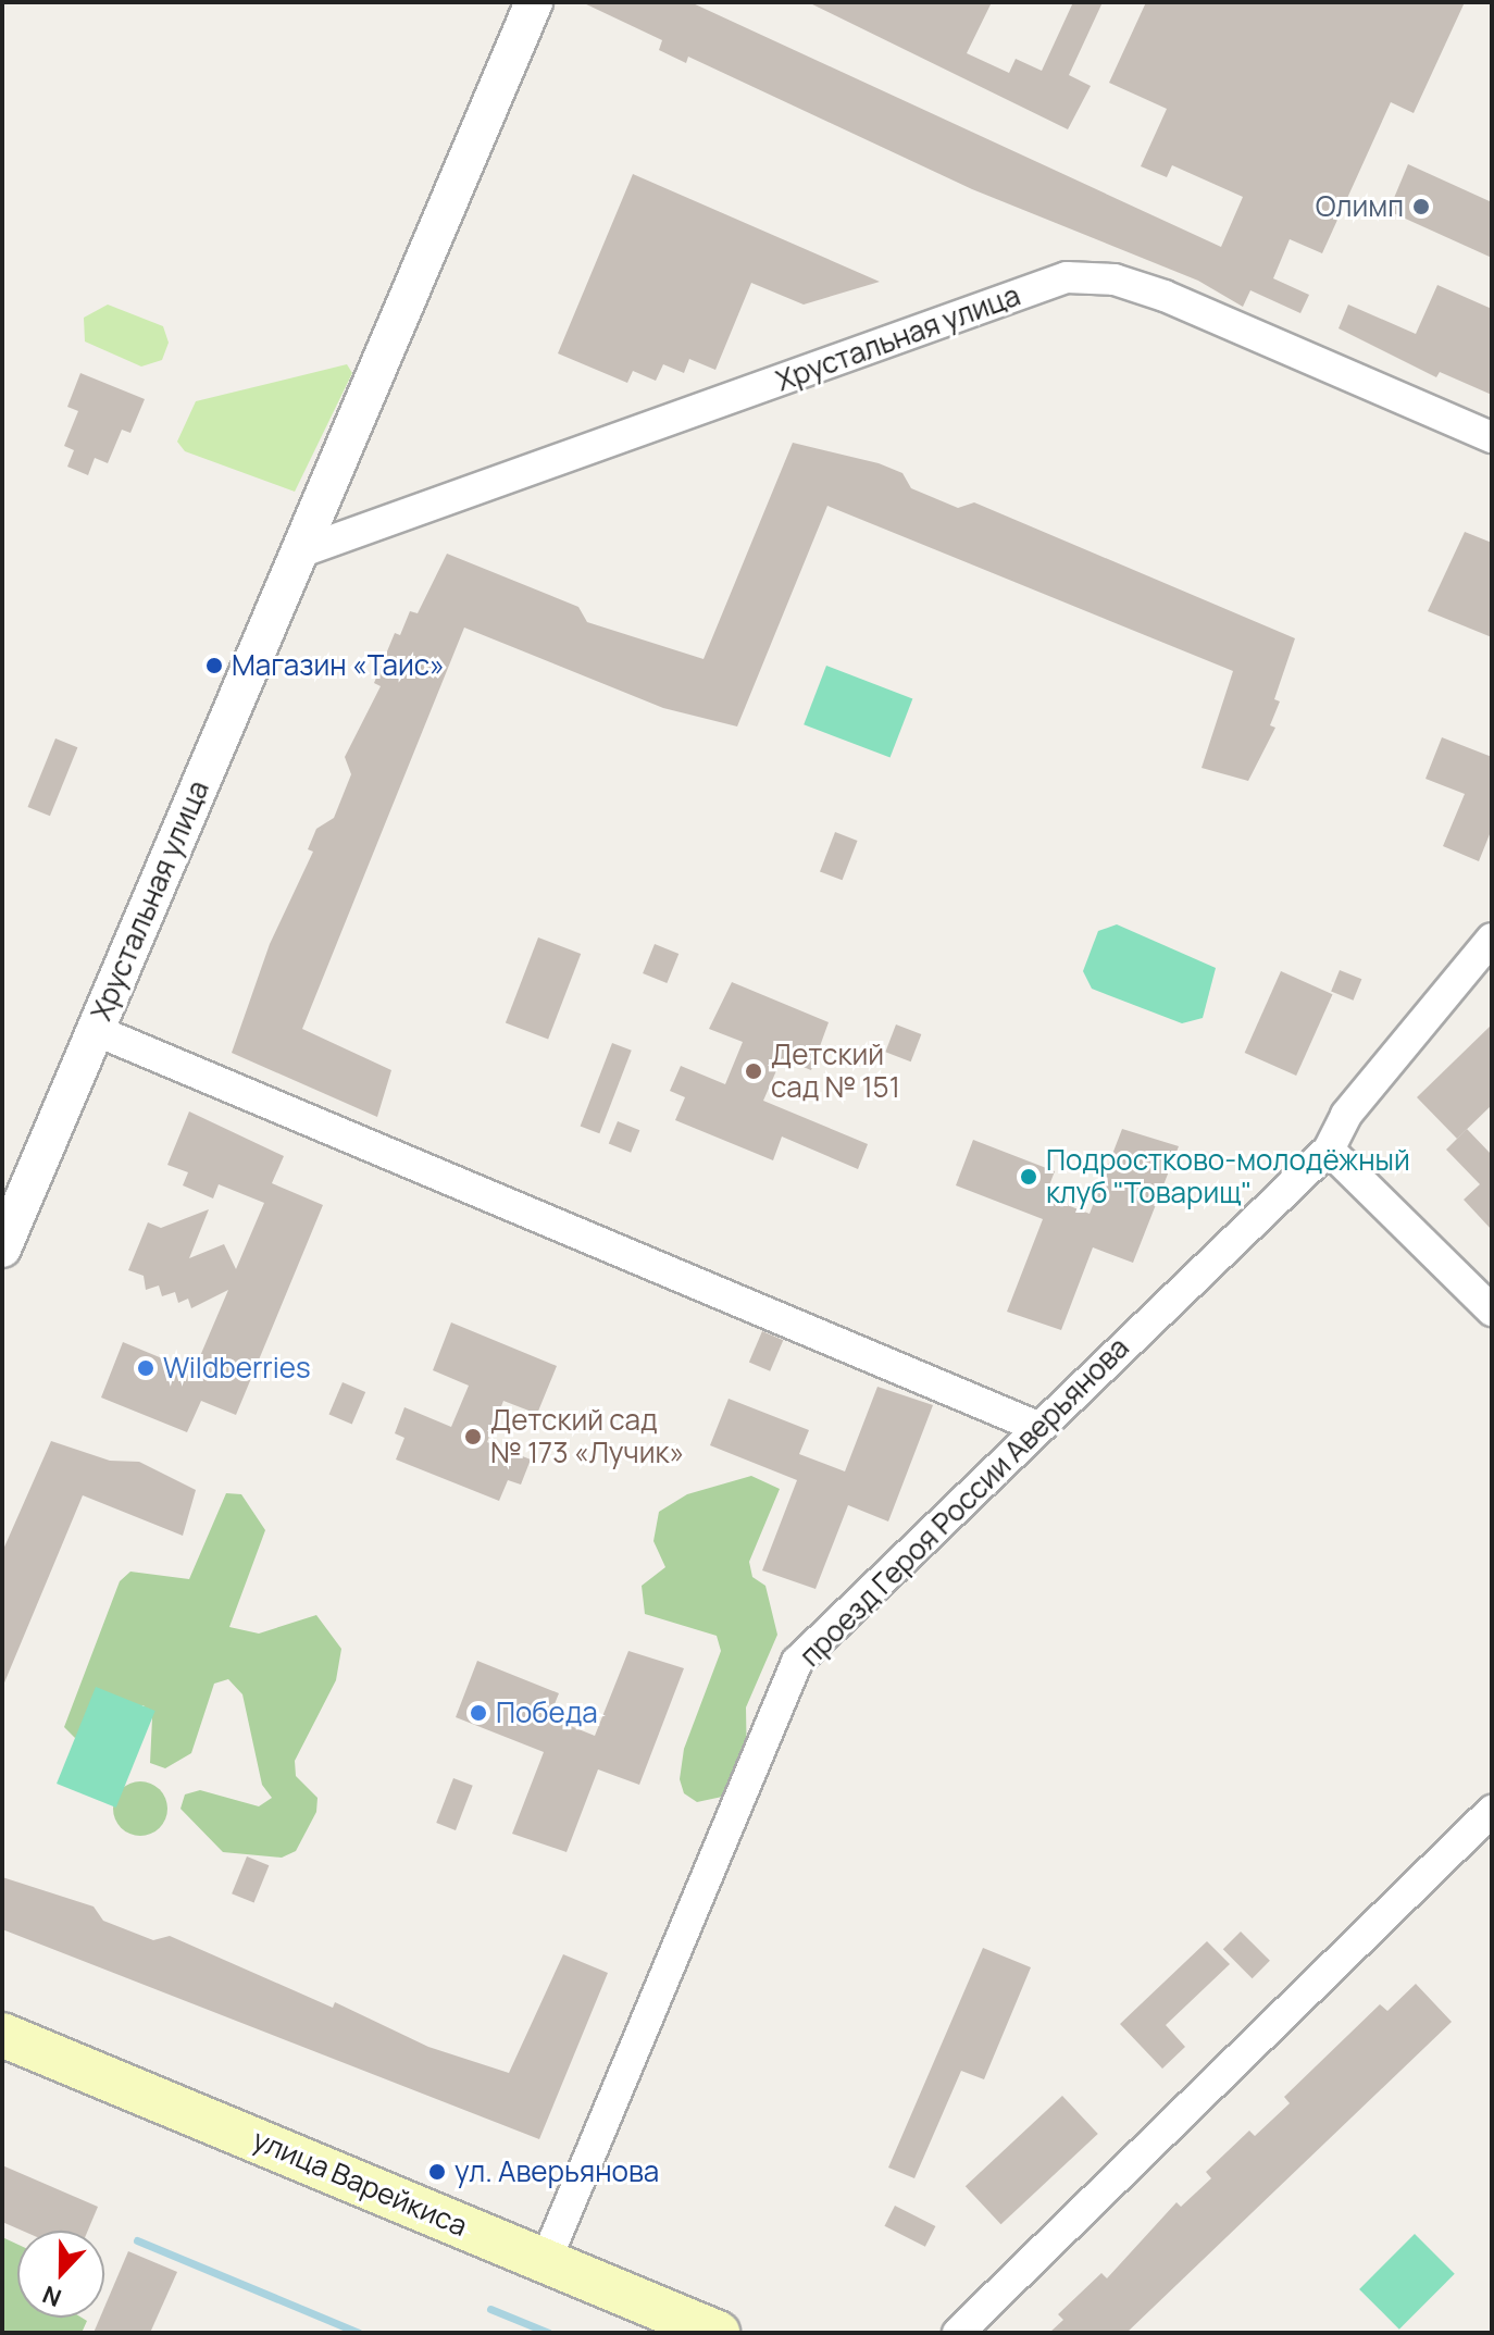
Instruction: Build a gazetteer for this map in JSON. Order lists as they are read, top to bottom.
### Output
{
  "streets": {
    "main road": ["улица Варейкиса"],
    "street": ["Хрустальная улица", "проезд Героя России Аверьянова"]
  },
  "crossings": [
    ["проезд Героя России Аверьянова", "улица Варейкиса"]
  ],
  "places": [
    "Олимп",
    "Магазин «Таис»",
    "Детский сад № 151",
    "Подростково-молодёжный клуб \"Товарищ\"",
    "Wildberries",
    "Детский сад № 173 «Лучик»",
    "Победа",
    "ул. Аверьянова"
  ],
  "north": "bottom"
}
